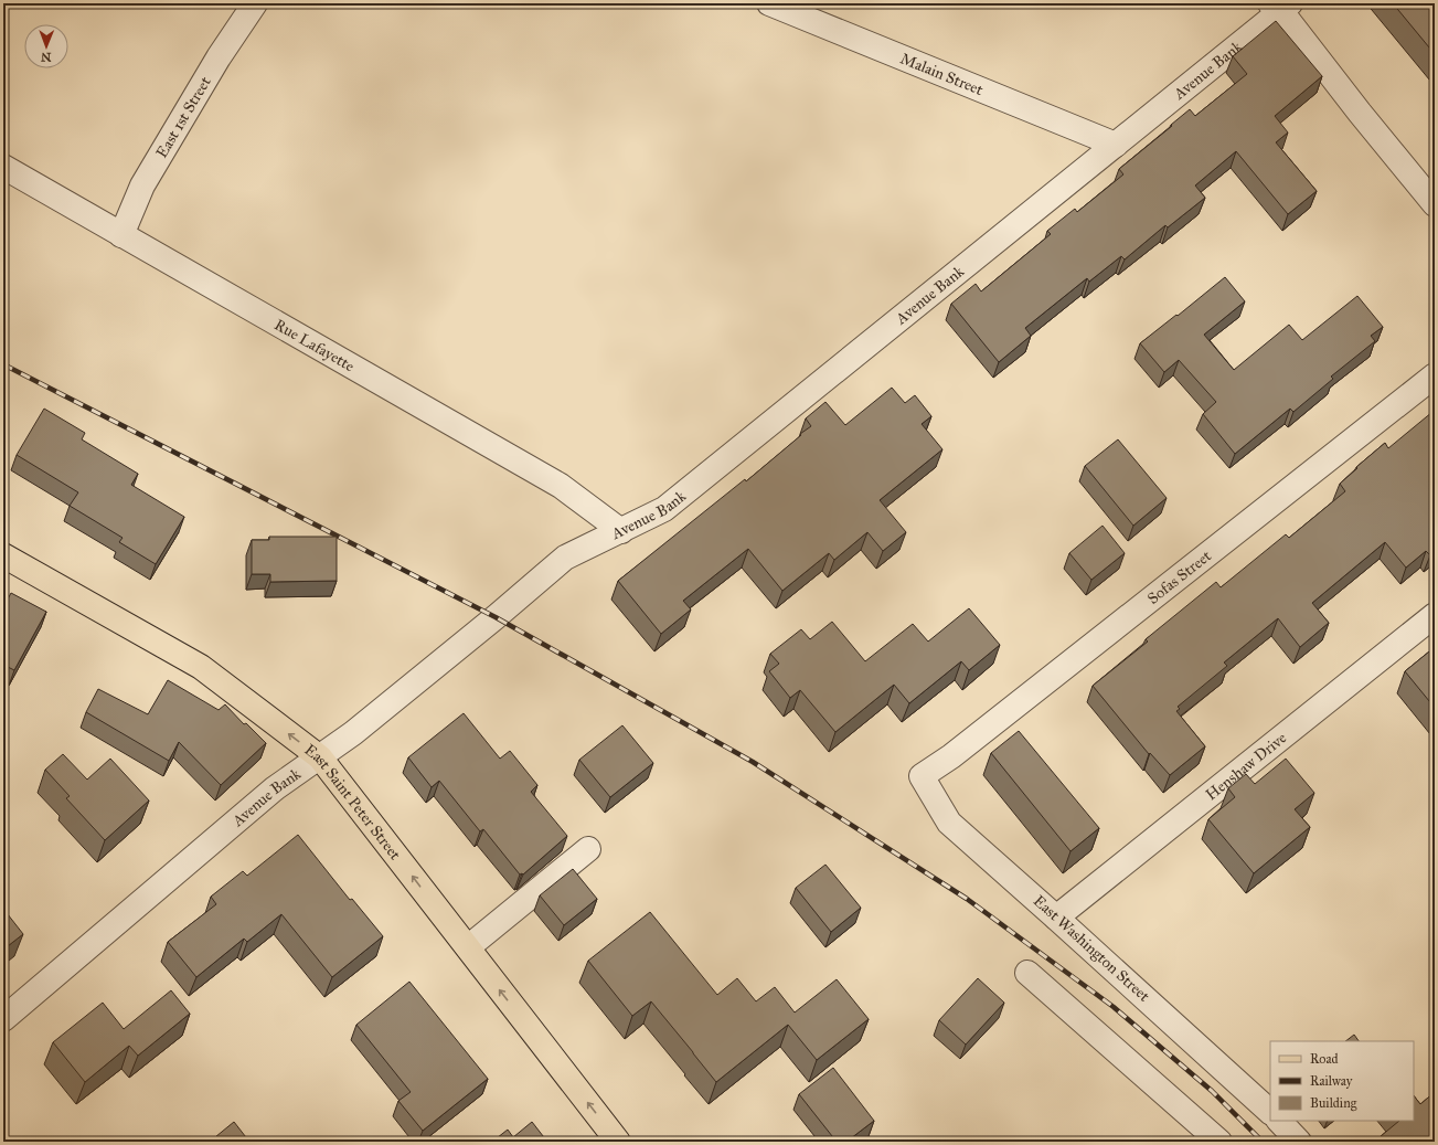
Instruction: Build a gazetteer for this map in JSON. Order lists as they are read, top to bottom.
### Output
{
  "streets": {
    "main road": ["East Saint Peter Street"],
    "street": [
      "Avenue Bank",
      "Malain Street",
      "East 1st Street",
      "Rue Lafayette",
      "Sofas Street",
      "Henshaw Drive",
      "East Washington Street"
    ]
  },
  "crossings": [
    ["Avenue Bank", "Malain Street"],
    ["Avenue Bank", "Rue Lafayette"],
    ["Avenue Bank", "East Saint Peter Street"],
    ["East 1st Street", "Rue Lafayette"],
    ["Sofas Street", "East Washington Street"],
    ["Henshaw Drive", "East Washington Street"]
  ],
  "one_way": ["East Saint Peter Street"],
  "legend": ["Road", "Railway", "Building"],
  "north": "bottom"
}
